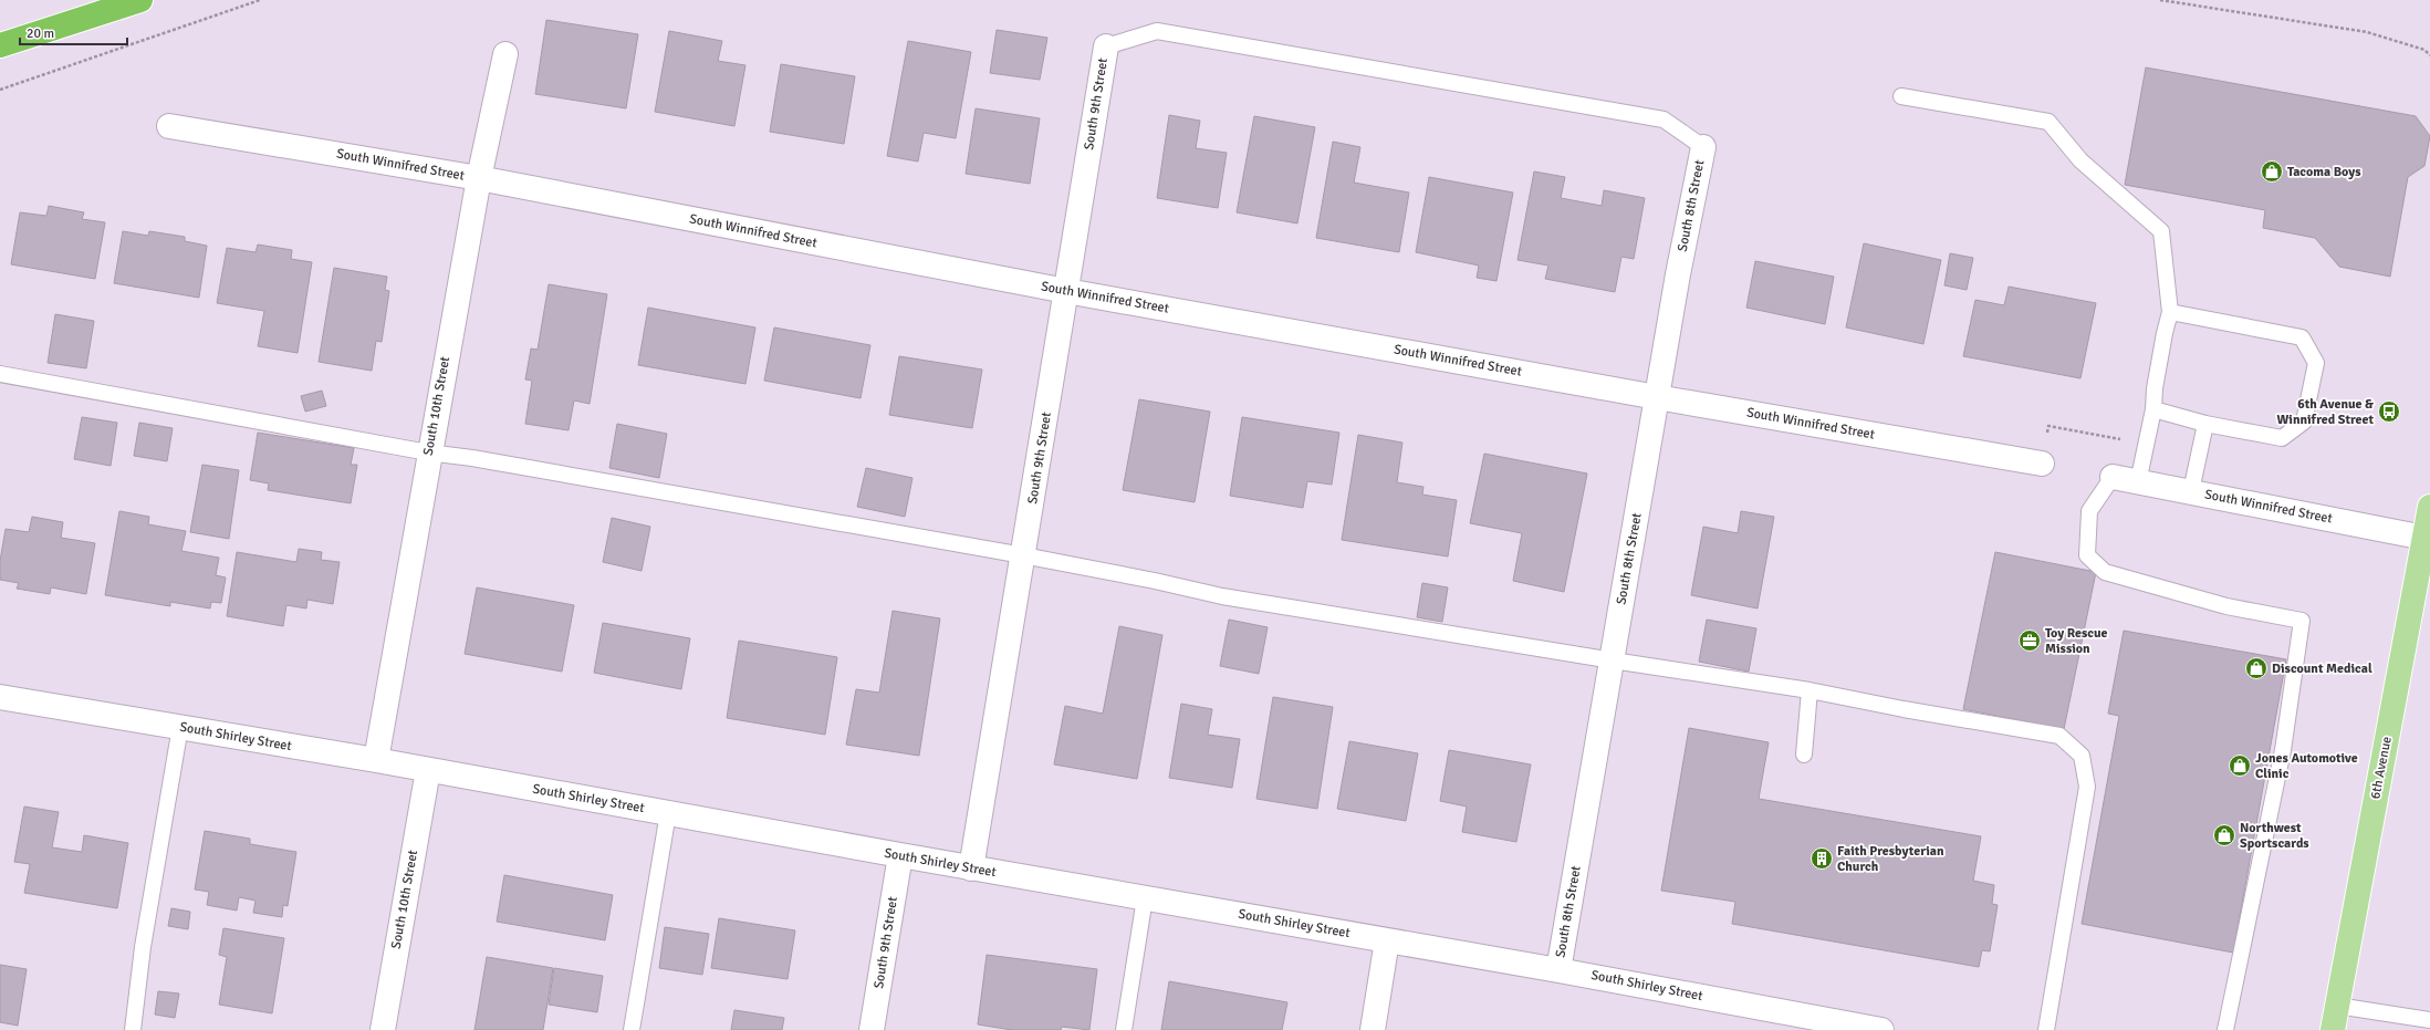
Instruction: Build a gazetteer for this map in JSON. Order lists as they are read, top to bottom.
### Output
{
  "streets": {
    "main road": ["6th Avenue"],
    "street": [
      "South 9th Street",
      "South Winnifred Street",
      "South 8th Street",
      "South 10th Street",
      "South Shirley Street"
    ]
  },
  "crossings": [
    ["South 9th Street", "South Winnifred Street"],
    ["South 9th Street", "South Shirley Street"],
    ["South Winnifred Street", "South 8th Street"],
    ["South Winnifred Street", "South 10th Street"],
    ["South Winnifred Street", "6th Avenue"],
    ["South 8th Street", "South Shirley Street"],
    ["South 10th Street", "South Shirley Street"]
  ],
  "places": {
    "shop": [
      "Tacoma Boys",
      "Discount Medical",
      "Jones Automotive Clinic",
      "Northwest Sportscards"
    ],
    "bus stop": ["6th Avenue & Winnifred Street"],
    "office": ["Toy Rescue Mission"],
    "building": ["Faith Presbyterian Church"]
  },
  "scale_bar": "20 m"
}
